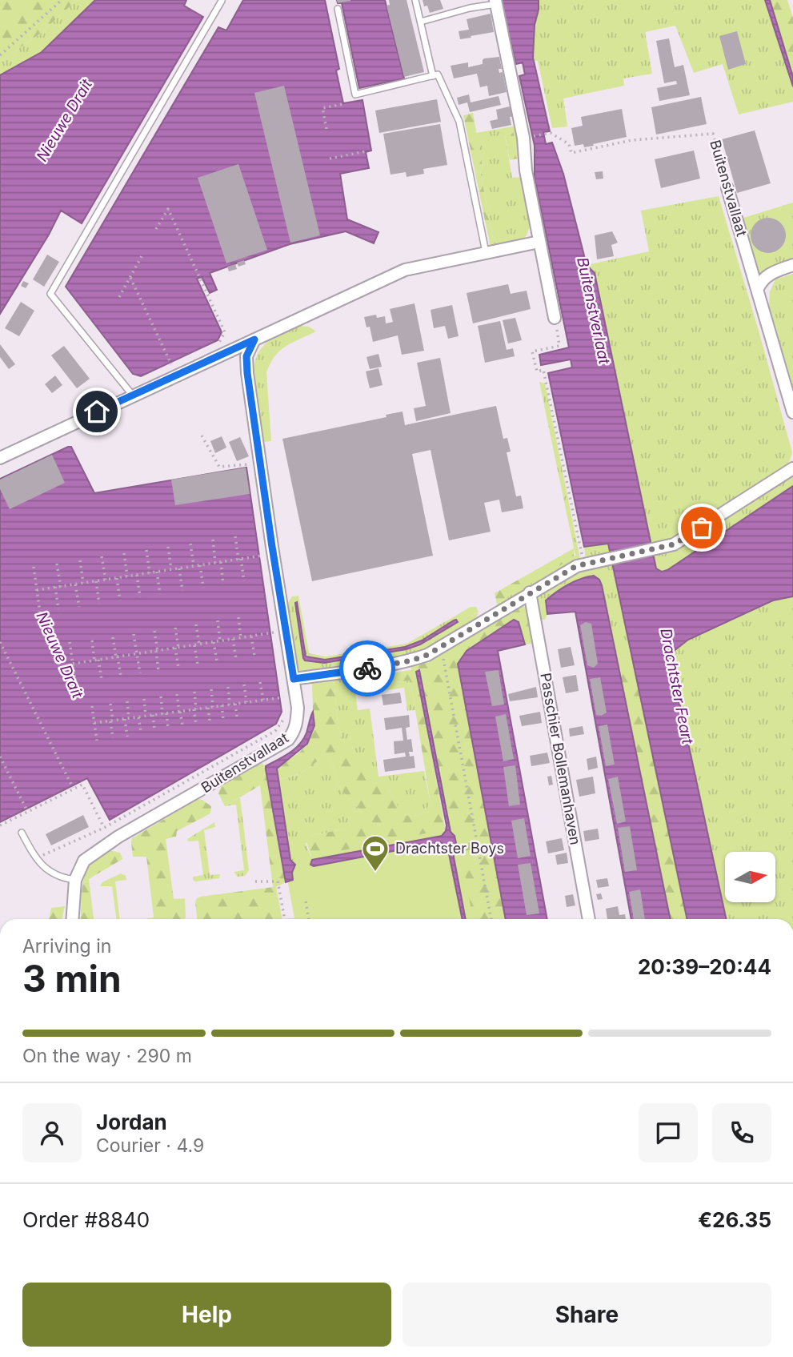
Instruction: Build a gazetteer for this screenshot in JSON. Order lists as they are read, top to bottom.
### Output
{
  "streets": {
    "street": ["Buitenstvallaat", "Passchier Bollemanhaven"]
  },
  "water": ["Nieuwe Drait", "Buitenstverlaat", "Drachtster Feart"],
  "places": {
    "sports": ["Drachtster Boys"]
  },
  "north": "right",
  "page": {
    "heading": ["3 min", "Arriving in", "20:39–20:44"],
    "panel": [
      "Jordan",
      "Courier · 4.9",
      "Order #8840",
      "€26.35"
    ],
    "bar": "On the way · 290 m",
    "buttons": ["Help", "Share"]
  }
}
